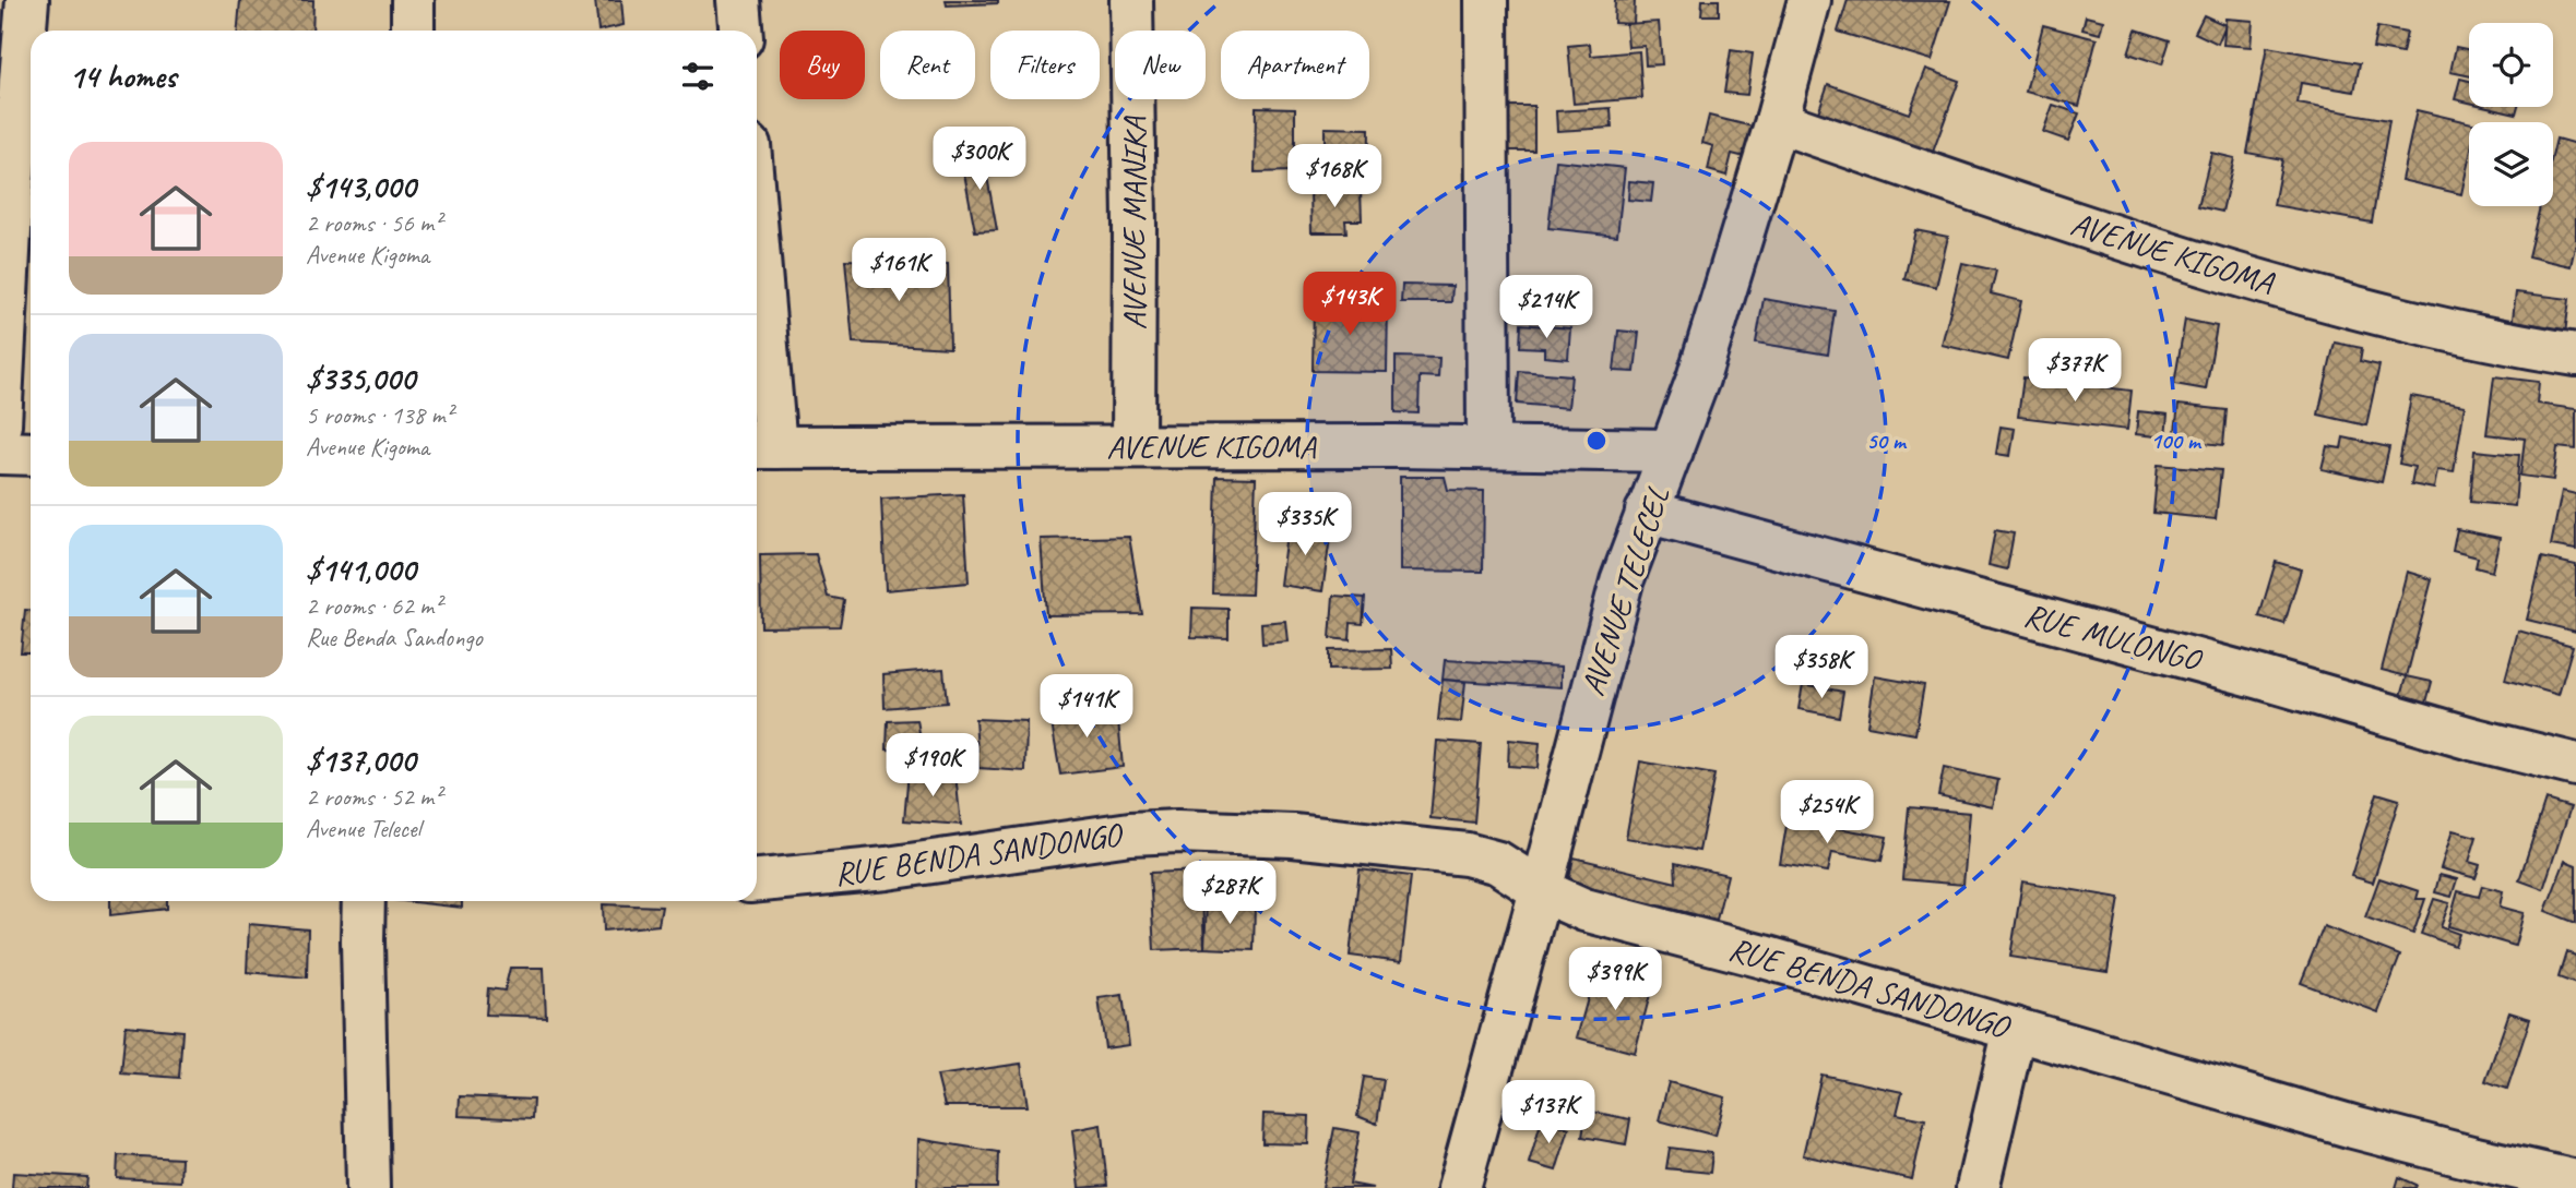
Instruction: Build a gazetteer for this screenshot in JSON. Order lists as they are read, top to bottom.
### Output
{
  "streets": {
    "street": [
      "AVENUE MANIKA",
      "AVENUE KIGOMA",
      "AVENUE TELECEL",
      "RUE MULONGO",
      "RUE BENDA SANDONGO"
    ]
  },
  "crossings": [
    ["AVENUE MANIKA", "AVENUE KIGOMA"],
    ["AVENUE KIGOMA", "AVENUE TELECEL"],
    ["AVENUE TELECEL", "RUE MULONGO"],
    ["AVENUE TELECEL", "RUE BENDA SANDONGO"]
  ],
  "page": {
    "chip": [
      "Buy",
      "Rent",
      "Filters",
      "New",
      "Apartment"
    ],
    "heading": "14 homes",
    "list": [
      {
        "name": "$143,000",
        "note": "2 rooms · 56 m² · Avenue Kigoma"
      },
      {
        "name": "$335,000",
        "note": "5 rooms · 138 m² · Avenue Kigoma"
      },
      {
        "name": "$141,000",
        "note": "2 rooms · 62 m² · Rue Benda Sandongo"
      },
      {
        "name": "$137,000",
        "note": "2 rooms · 52 m² · Avenue Telecel"
      }
    ],
    "price": [
      "$300K",
      "$168K",
      "$161K",
      "$143K",
      "$214K",
      "$377K",
      "$335K",
      "$358K",
      "$141K",
      "$190K",
      "$254K",
      "$287K",
      "$399K",
      "$137K"
    ]
  },
  "rings": ["50 m", "100 m"]
}
